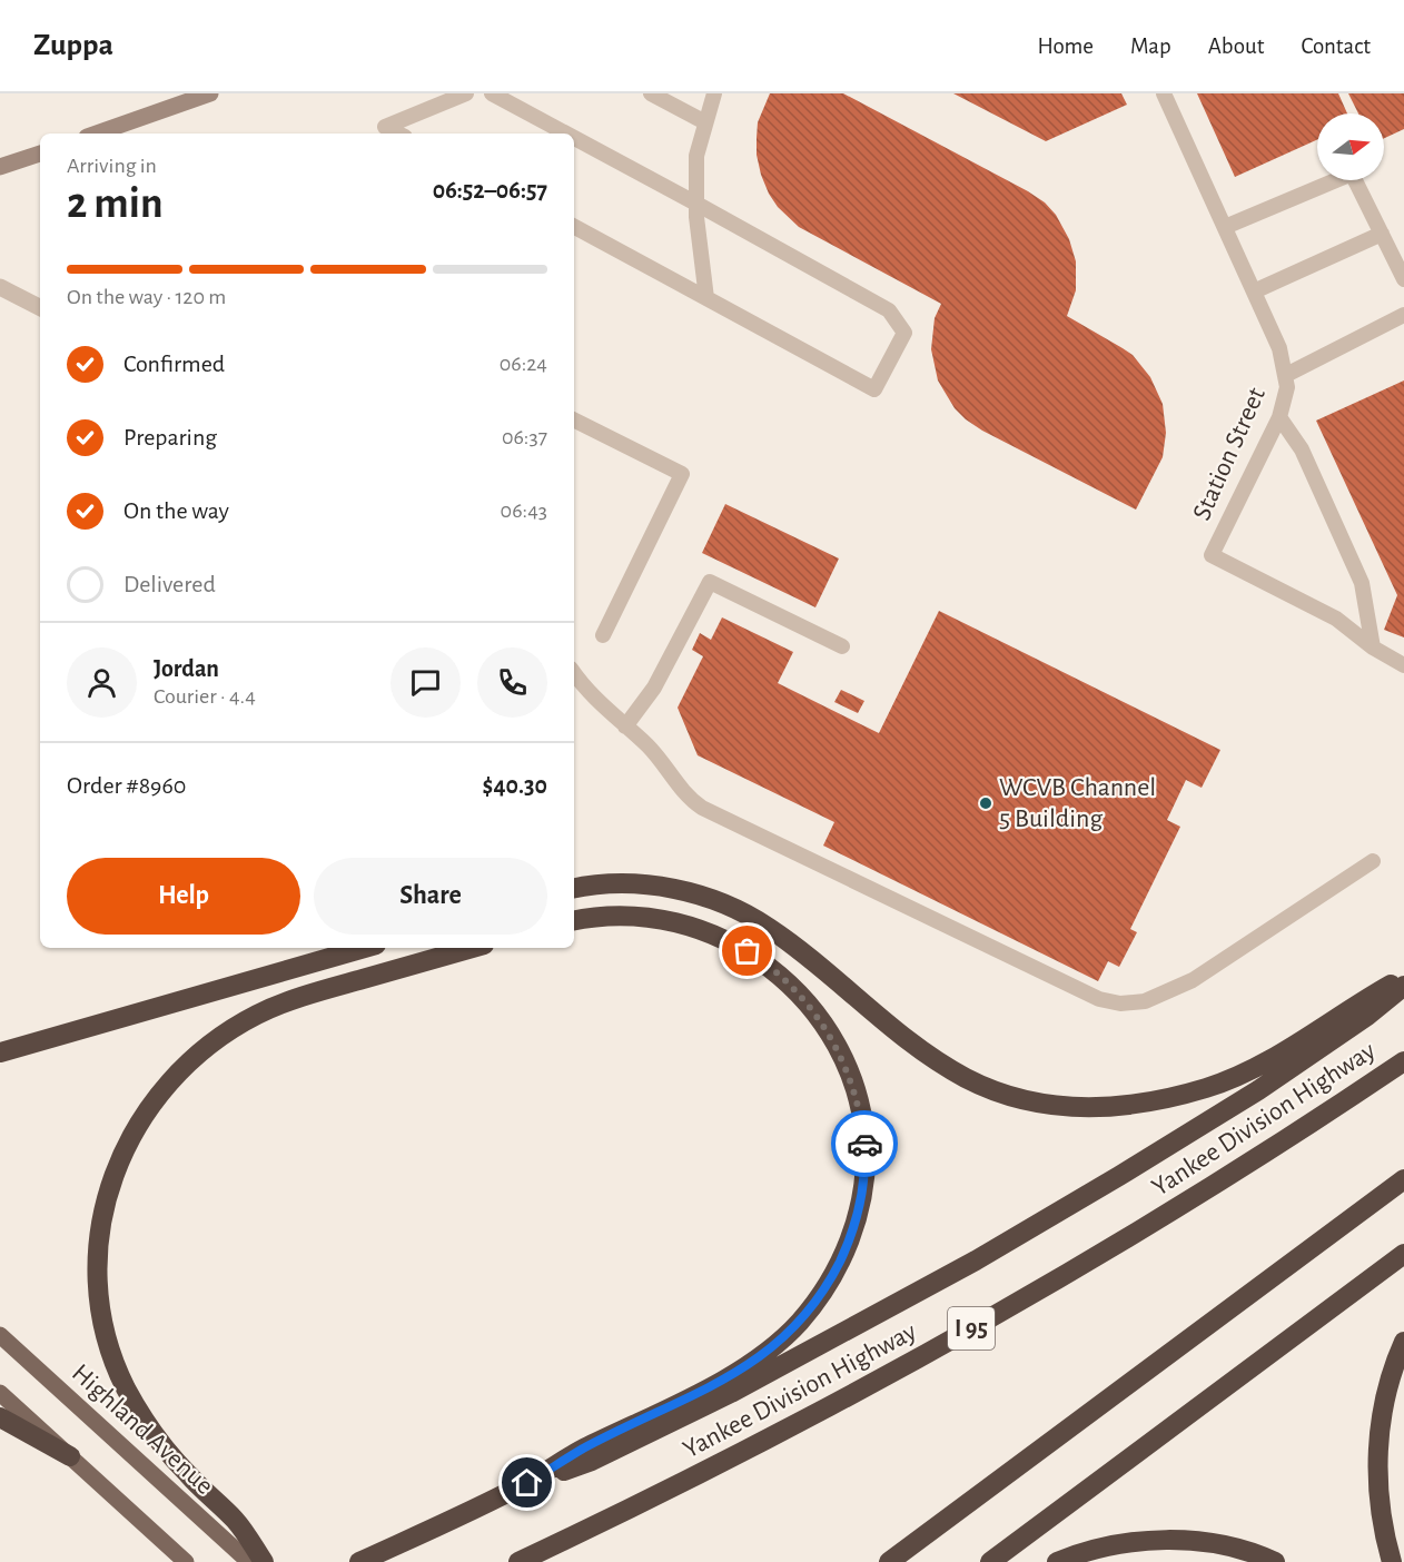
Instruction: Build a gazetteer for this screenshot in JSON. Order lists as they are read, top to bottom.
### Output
{
  "streets": {
    "highway": ["Yankee Division Highway", "I 95"],
    "main road": ["Highland Avenue"],
    "lane": ["Station Street"]
  },
  "places": ["WCVB Channel 5 Building"],
  "north": "right",
  "page": {
    "header": "Zuppa",
    "nav": [
      "Home",
      "Map",
      "About",
      "Contact"
    ],
    "heading": ["2 min", "Arriving in", "06:52–06:57"],
    "panel": [
      "Jordan",
      "Courier · 4.4",
      "Order #8960",
      "$40.30"
    ],
    "bar": "On the way · 120 m",
    "list": [
      ["Confirmed", "06:24"],
      ["Preparing", "06:37"],
      ["On the way", "06:43"],
      "Delivered"
    ],
    "buttons": ["Help", "Share"]
  }
}
